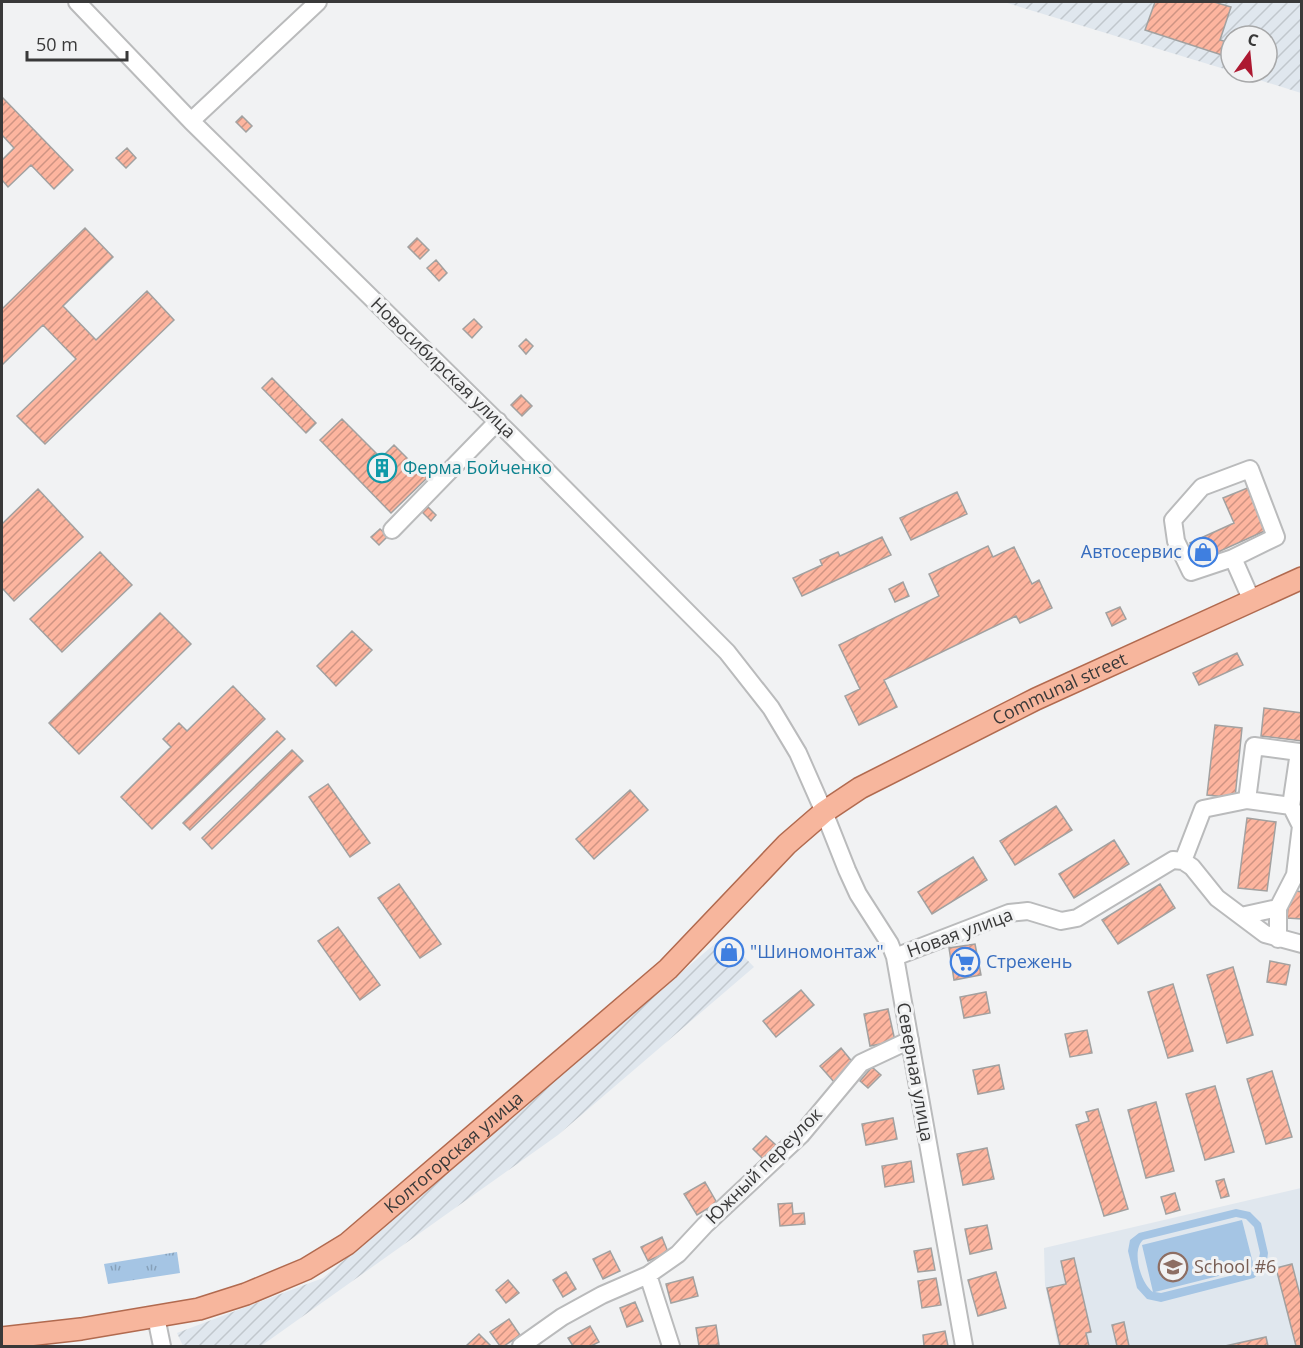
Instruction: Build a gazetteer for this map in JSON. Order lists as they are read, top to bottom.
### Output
{
  "streets": {
    "main road": ["Communal street", "Колтогорская улица"],
    "street": [
      "Новосибирская улица",
      "Новая улица",
      "Северная улица",
      "Южный переулок"
    ]
  },
  "crossings": [
    ["Новосибирская улица", "Communal street"],
    ["Новосибирская улица", "Северная улица"],
    ["Новосибирская улица", "Колтогорская улица"],
    ["Communal street", "Северная улица"],
    ["Communal street", "Колтогорская улица"],
    ["Новая улица", "Северная улица"],
    ["Северная улица", "Колтогорская улица"],
    ["Северная улица", "Южный переулок"]
  ],
  "places": {
    "building": ["Ферма Бойченко"],
    "shop": ["Автосервис", "\"Шиномонтаж\""],
    "supermarket": ["Стрежень"],
    "school or university": ["School #6"]
  },
  "scale_bar": "50 m",
  "north": "top"
}
